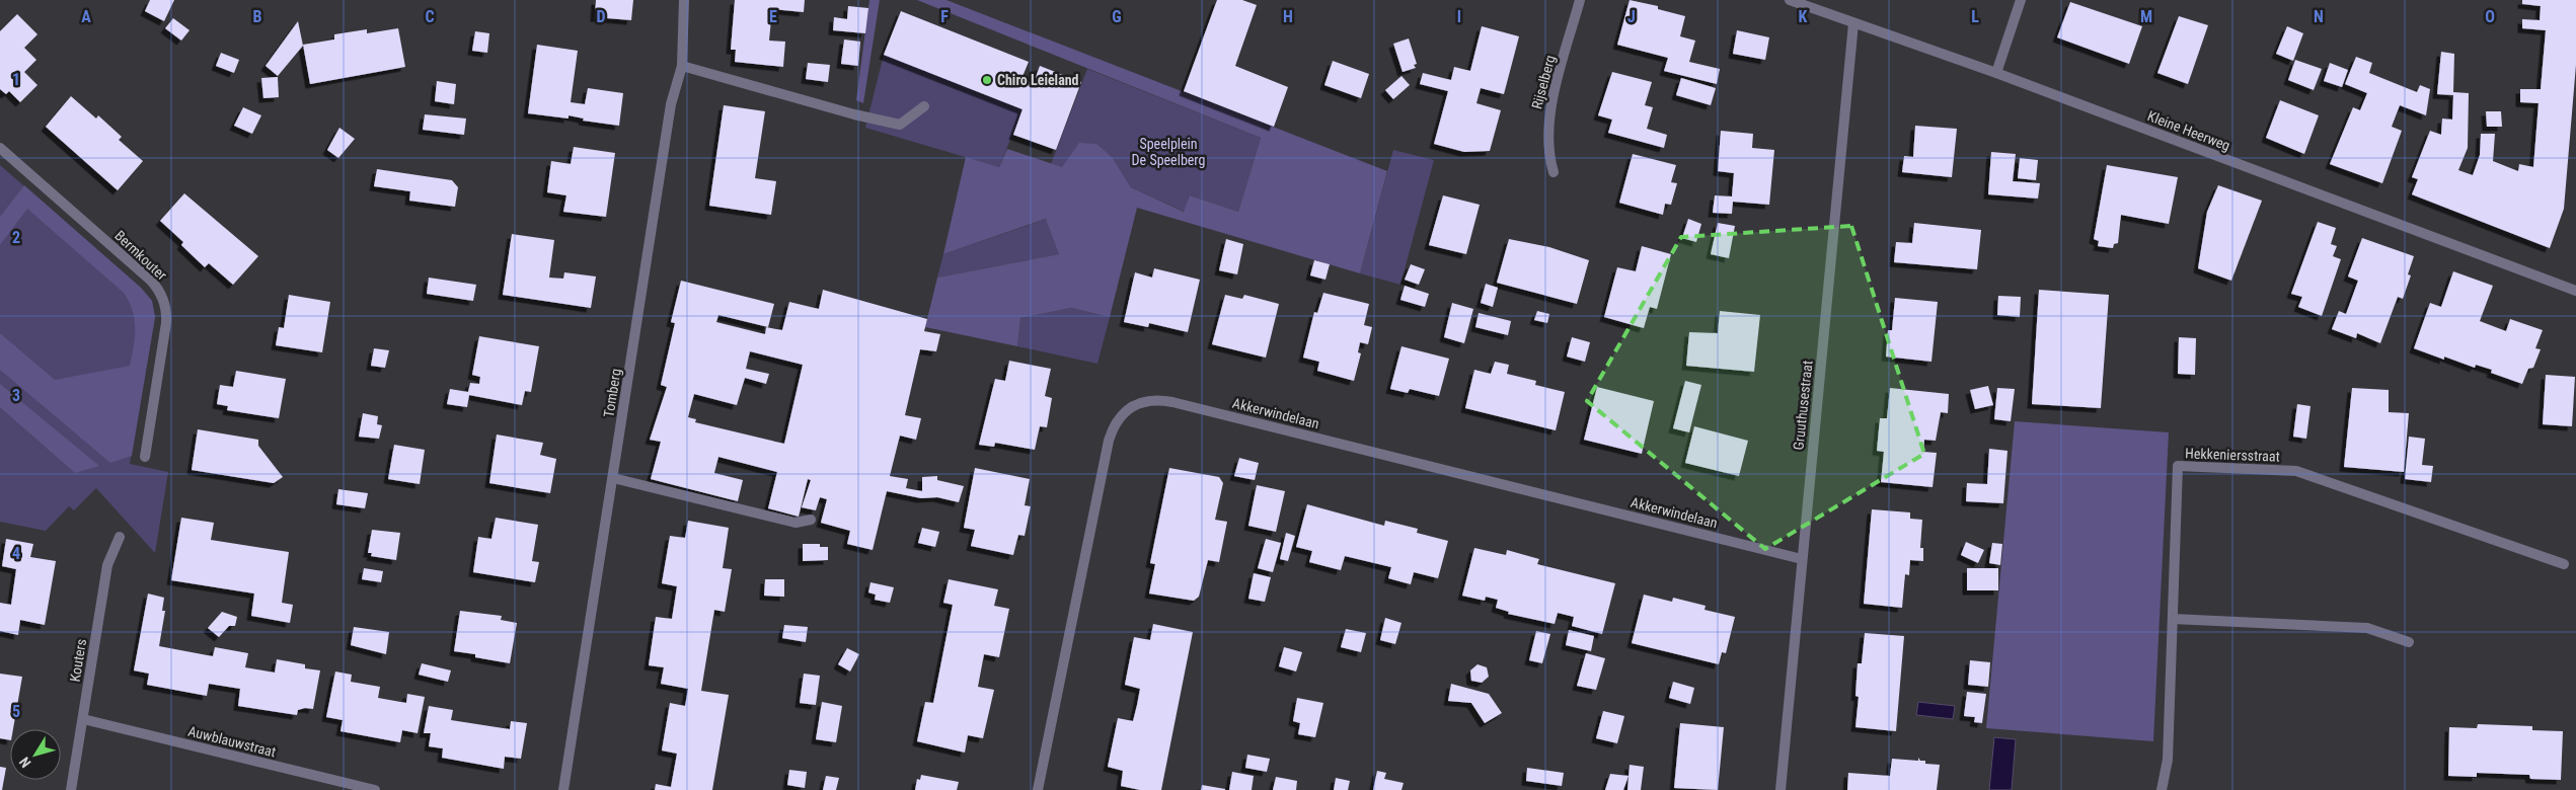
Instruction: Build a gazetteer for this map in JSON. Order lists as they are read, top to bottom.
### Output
{
  "streets": {
    "street": [
      "Rijselberg",
      "Kleine Heerweg",
      "Bermkouter",
      "Tomberg",
      "Gruuthusestraat",
      "Akkerwindelaan",
      "Hekkeniersstraat",
      "Kouters",
      "Auwblauwstraat"
    ]
  },
  "crossings": [
    ["Kleine Heerweg", "Gruuthusestraat"],
    ["Gruuthusestraat", "Akkerwindelaan"],
    ["Kouters", "Auwblauwstraat"]
  ],
  "parks": ["Speelplein De Speelberg"],
  "places": ["Chiro Leieland"],
  "north": "bottom left",
  "grid": {
    "columns": [
      "A",
      "B",
      "C",
      "D",
      "E",
      "F",
      "G",
      "H",
      "I",
      "J",
      "K",
      "L",
      "M",
      "N",
      "O"
    ],
    "rows": [
      "1",
      "2",
      "3",
      "4",
      "5"
    ]
  }
}
